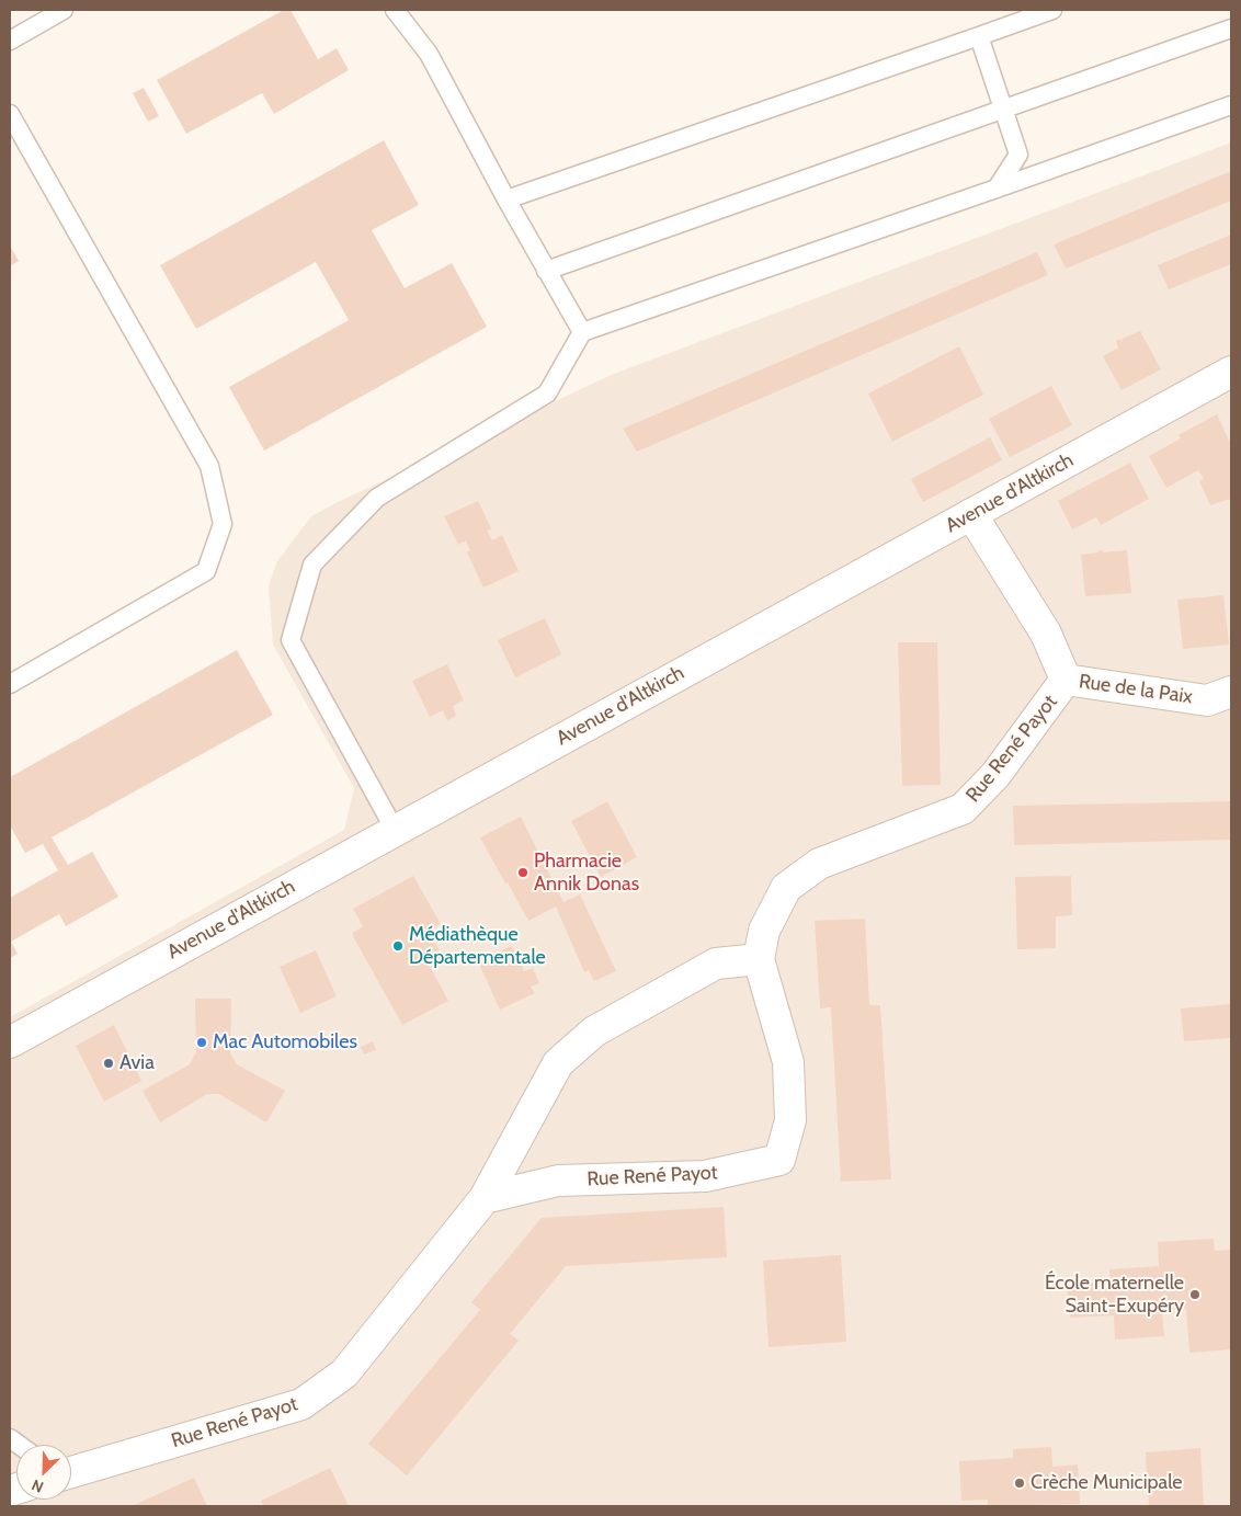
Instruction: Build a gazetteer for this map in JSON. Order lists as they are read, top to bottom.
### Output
{
  "streets": {
    "street": ["Avenue d'Altkirch", "Rue de la Paix", "Rue René Payot"]
  },
  "crossings": [
    ["Avenue d'Altkirch", "Rue de la Paix"],
    ["Rue de la Paix", "Rue René Payot"]
  ],
  "places": [
    "Pharmacie Annik Donas",
    "Médiathèque Départementale",
    "Mac Automobiles",
    "Avia",
    "École maternelle Saint-Exupéry",
    "Crèche Municipale"
  ],
  "north": "bottom left"
}
